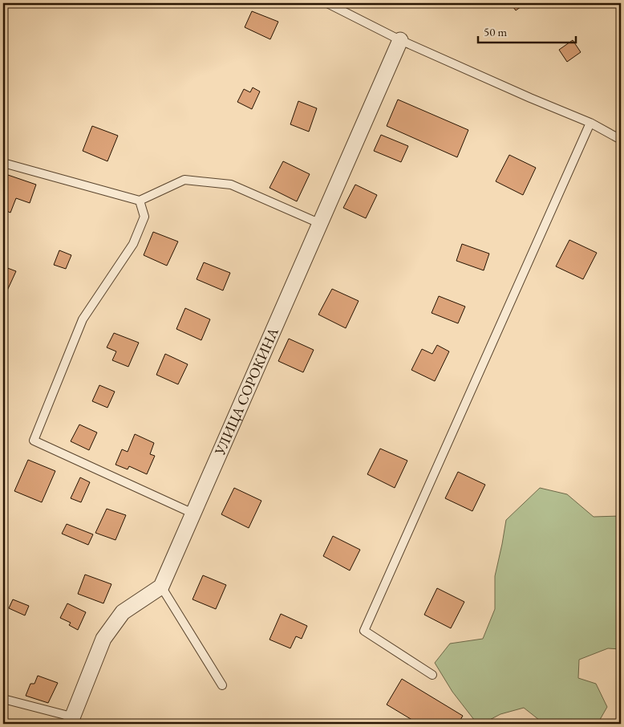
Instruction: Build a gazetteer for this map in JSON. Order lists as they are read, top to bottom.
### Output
{
  "streets": {
    "street": ["УЛИЦА СОРОКИНА"]
  },
  "scale_bar": "50 m"
}
